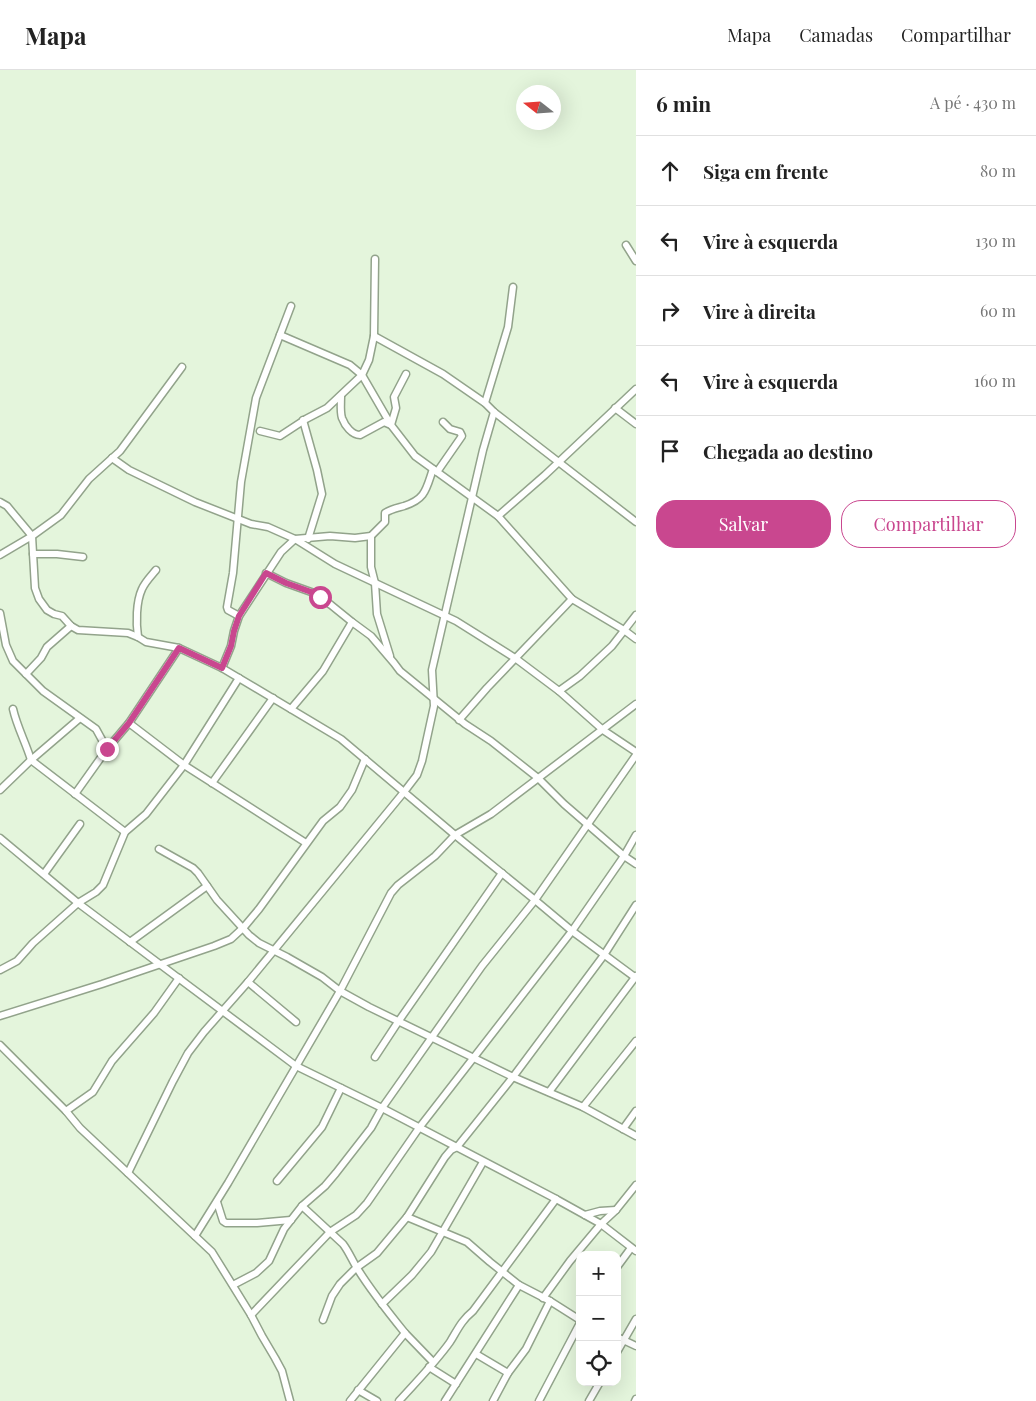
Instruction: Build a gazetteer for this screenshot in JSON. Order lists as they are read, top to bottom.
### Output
{
  "north": "left",
  "page": {
    "header": "Mapa",
    "nav": ["Mapa", "Camadas", "Compartilhar"],
    "heading": ["6 min", "A pé · 430 m"],
    "list": [
      ["Siga em frente", "80 m"],
      ["Vire à esquerda", "130 m"],
      ["Vire à direita", "60 m"],
      ["Vire à esquerda", "160 m"],
      "Chegada ao destino"
    ],
    "buttons": ["Salvar", "Compartilhar"],
    "map_buttons": ["+", "−"]
  }
}
